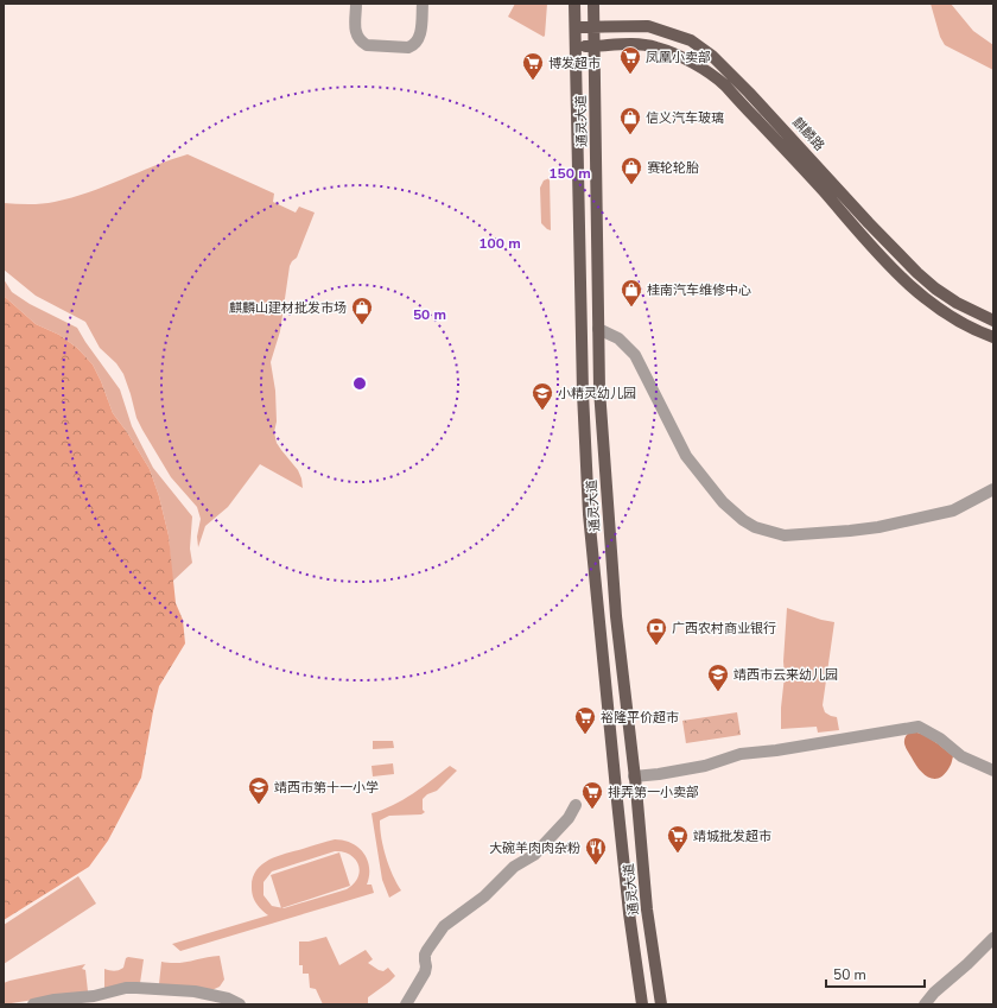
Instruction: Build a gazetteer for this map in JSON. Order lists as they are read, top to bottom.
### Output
{
  "streets": {
    "main road": ["通灵大道", "麒麟路"]
  },
  "crossings": [
    ["通灵大道", "麒麟路"]
  ],
  "places": {
    "supermarket": [
      "凤凰小卖部",
      "博发超市",
      "裕隆平价超市",
      "排弄第一小卖部",
      "靖城批发超市"
    ],
    "shop": [
      "信义汽车玻璃",
      "赛轮轮胎",
      "桂南汽车维修中心",
      "麒麟山建材批发市场"
    ],
    "school or university": ["小精灵幼儿园", "靖西市云来幼儿园", "靖西市第十一小学"],
    "bank": ["广西农村商业银行"],
    "restaurant": ["大碗羊肉肉杂粉"]
  },
  "scale_bar": "50 m",
  "rings": ["150 m", "100 m", "50 m"]
}
